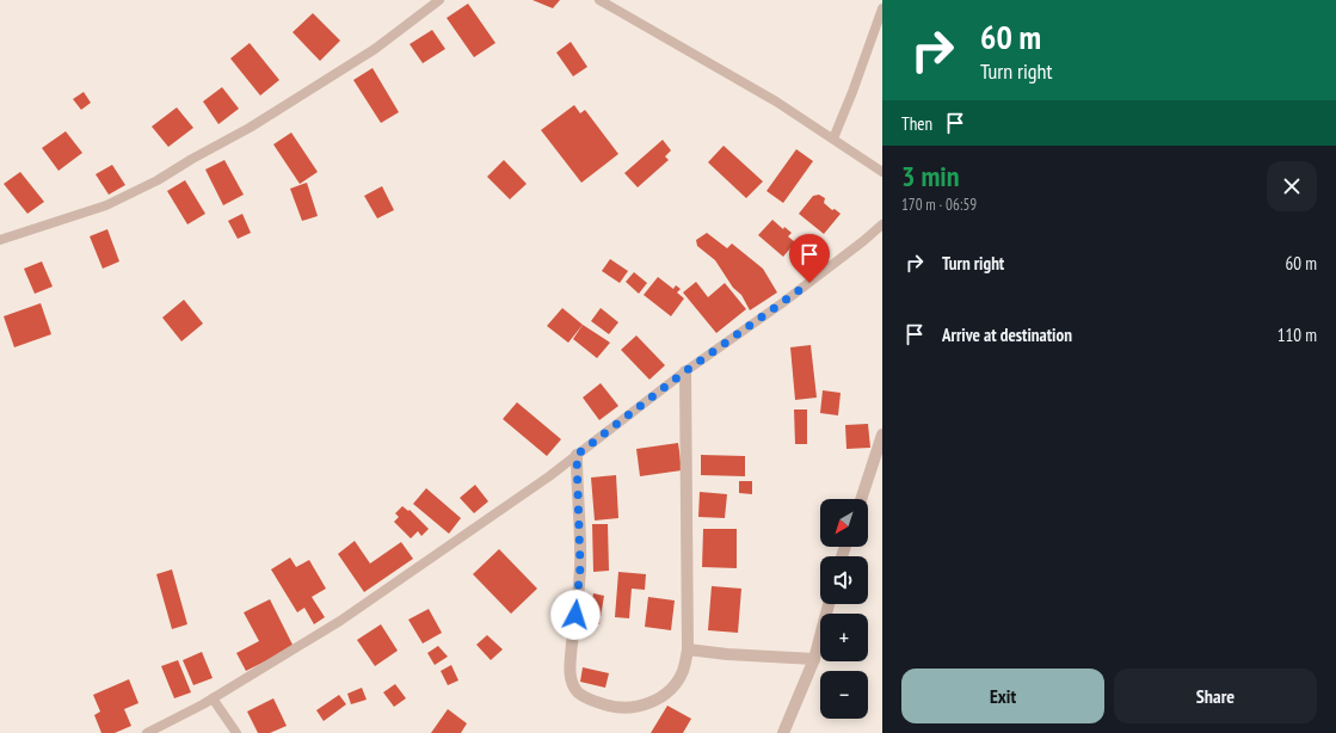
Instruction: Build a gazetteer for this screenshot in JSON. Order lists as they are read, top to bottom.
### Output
{
  "north": "bottom left",
  "page": {
    "turn": ["60 m", "Turn right"],
    "then": "Then",
    "heading": ["3 min", "170 m · 06:59"],
    "list": [
      {
        "name": "Turn right",
        "value": "60 m"
      },
      {
        "name": "Arrive at destination",
        "value": "110 m"
      }
    ],
    "map_buttons": ["+", "−"],
    "buttons": ["Exit", "Share"]
  }
}
